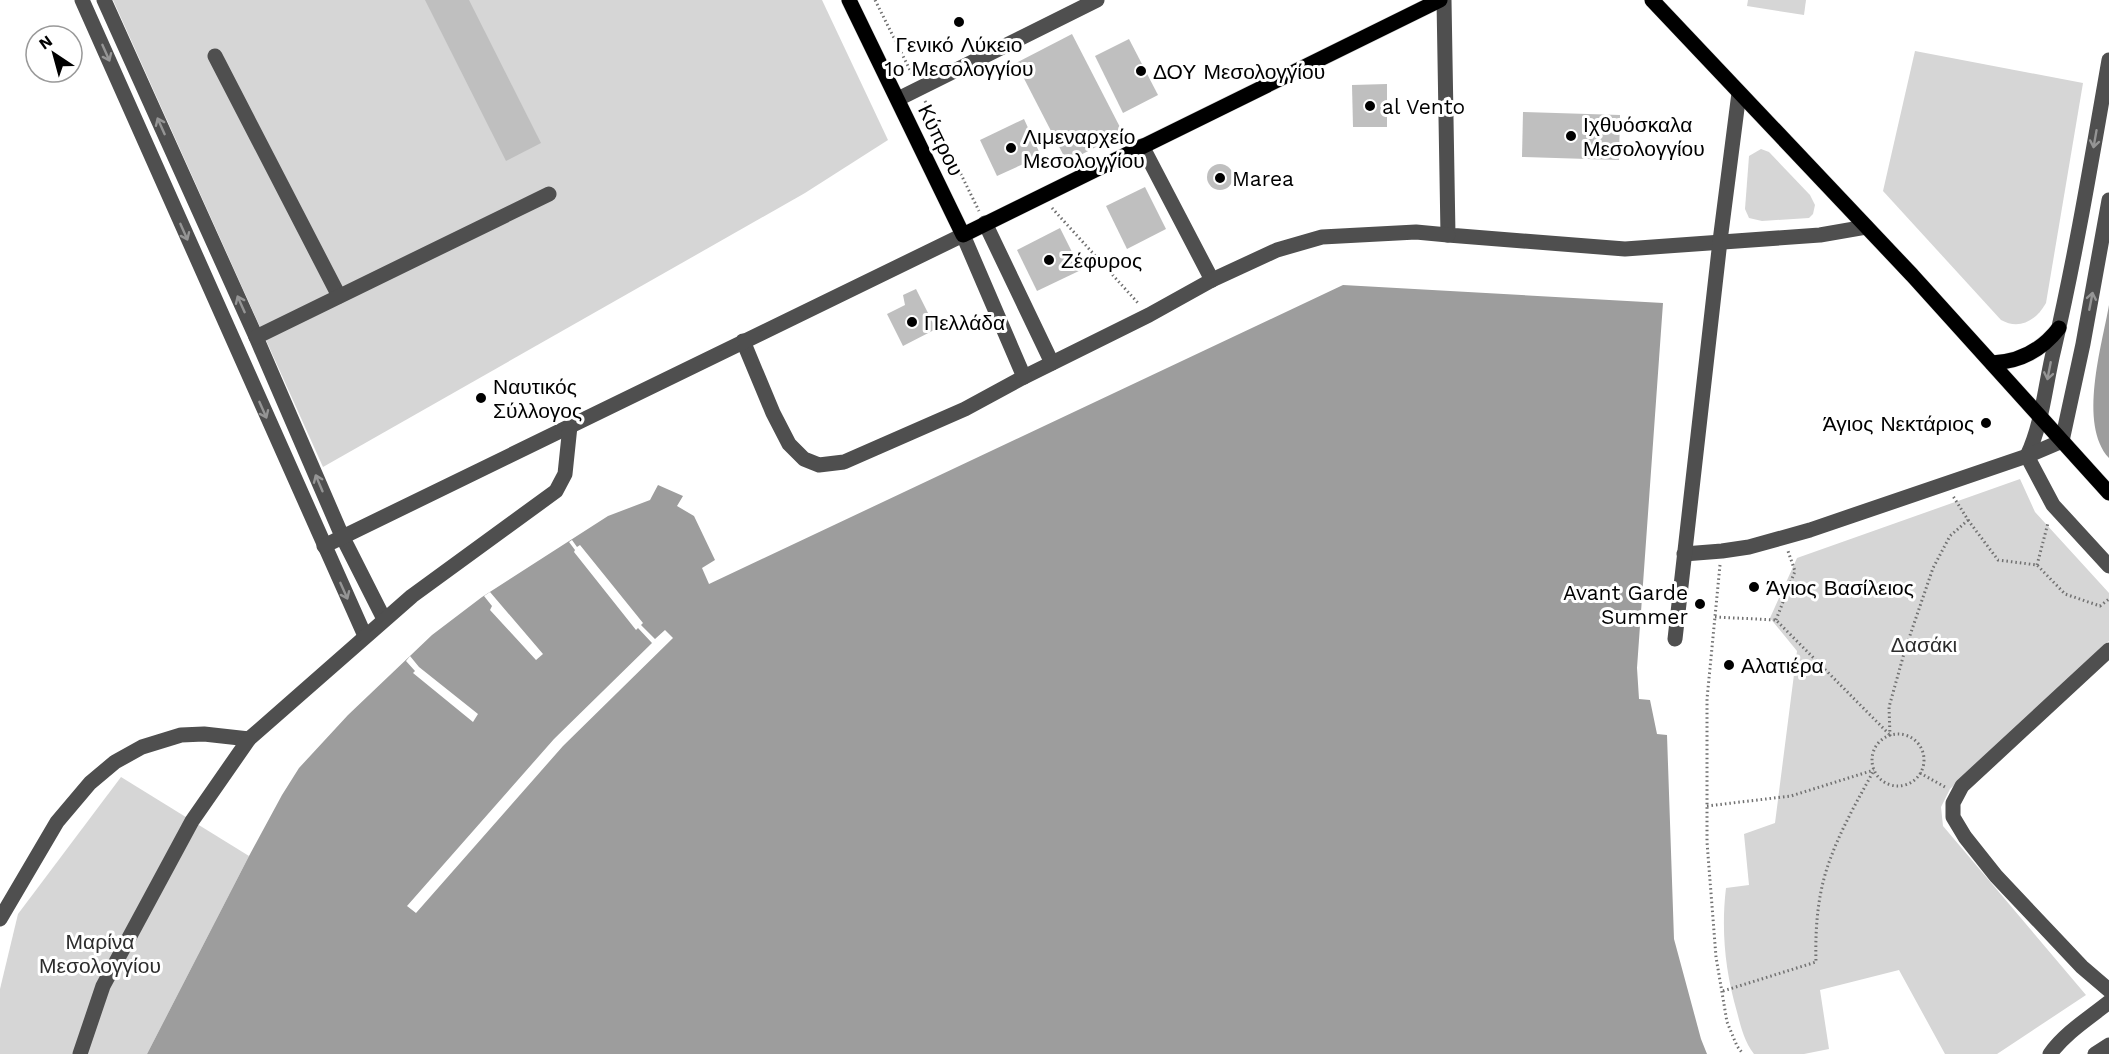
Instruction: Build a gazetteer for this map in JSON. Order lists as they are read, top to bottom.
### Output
{
  "streets": {
    "main road": ["Κύπρου"]
  },
  "parks": ["Δασάκι", "Μαρίνα Μεσολογγίου"],
  "places": [
    "Γενικό Λύκειο 1ο Μεσολογγίου",
    "ΔΟΥ Μεσολογγίου",
    "al Vento",
    "Ιχθυόσκαλα Μεσολογγίου",
    "Λιμεναρχείο Μεσολογγίου",
    "Marea",
    "Ζέφυρος",
    "Πελλάδα",
    "Ναυτικός Σύλλογος",
    "Άγιος Νεκτάριος",
    "Άγιος Βασίλειος",
    "Avant Garde Summer",
    "Αλατιέρα"
  ],
  "north": "top left"
}
